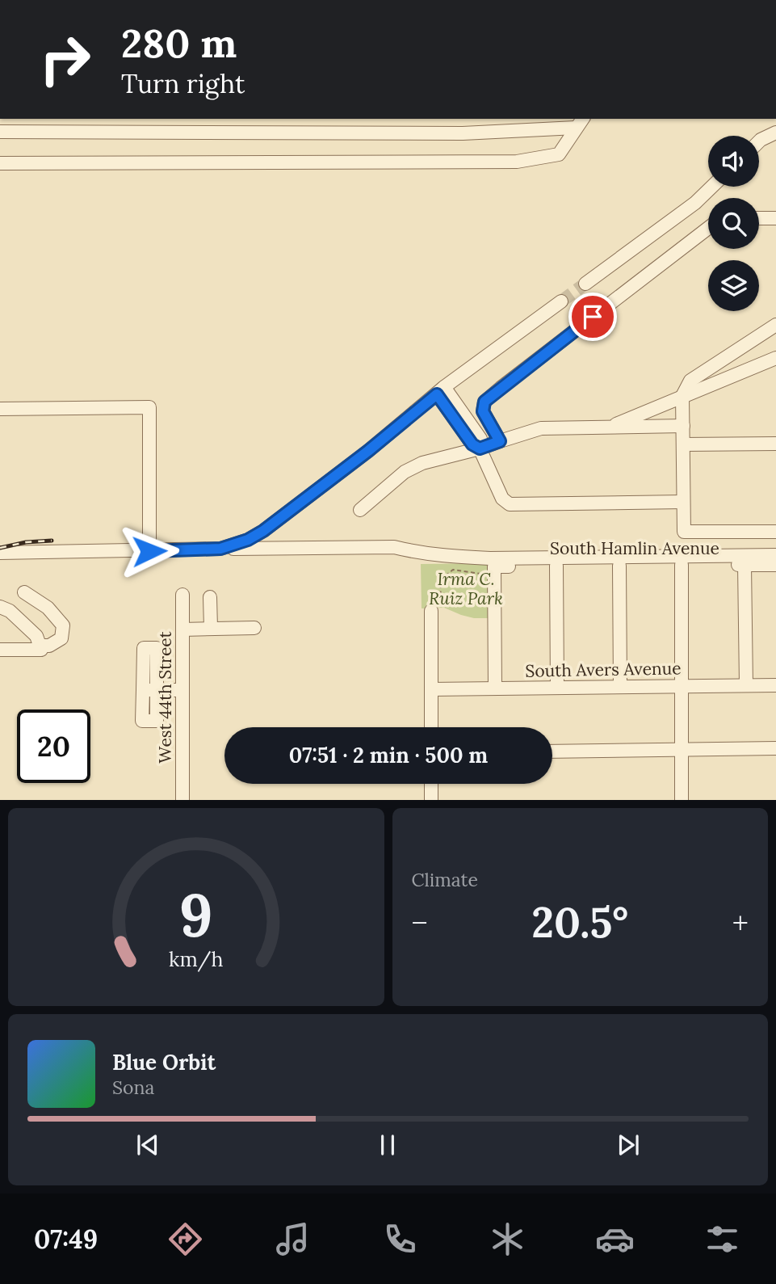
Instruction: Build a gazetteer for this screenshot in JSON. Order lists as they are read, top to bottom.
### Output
{
  "streets": {
    "street": ["South Hamlin Avenue", "South Avers Avenue", "West 44th Street"]
  },
  "parks": ["Irma C. Ruiz Park"],
  "page": {
    "turn": ["280 m", "Turn right"],
    "limit": "20",
    "trip": "07:51 · 2 min · 500 m",
    "tile": "Climate",
    "heat": ["−", "20.5°", "+"],
    "song": ["Blue Orbit", "Sona"],
    "tabs": "07:49",
    "gauge": ["9", "km/h"]
  }
}
